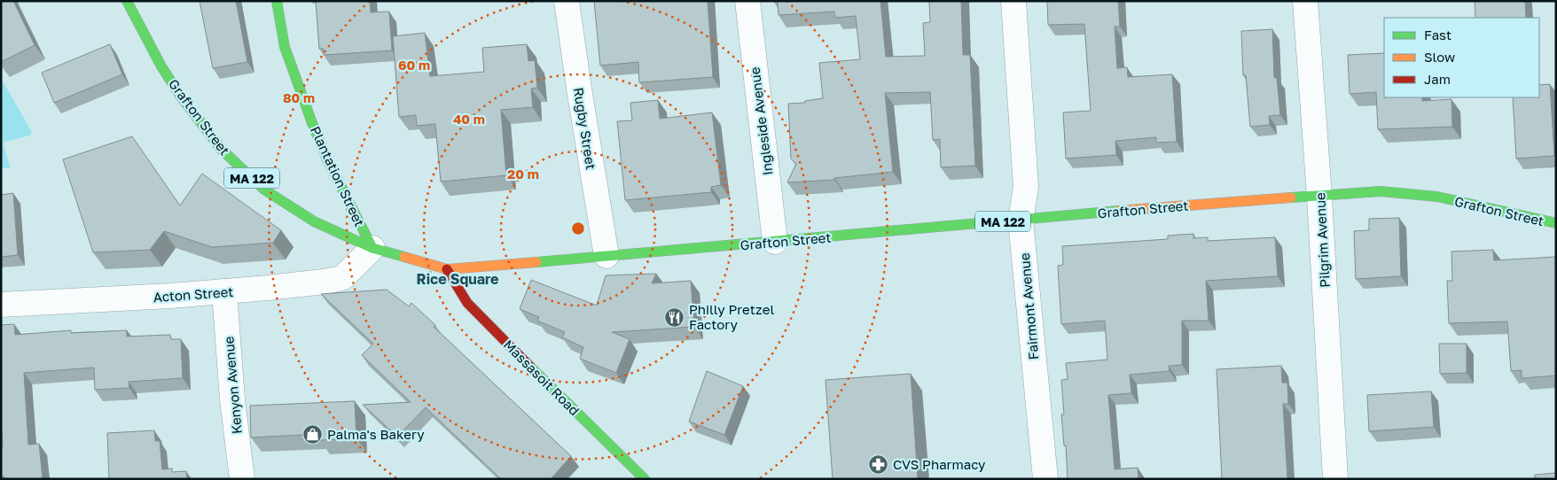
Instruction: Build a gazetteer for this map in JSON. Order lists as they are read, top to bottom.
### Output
{
  "streets": {
    "main road": [
      "Grafton Street",
      "Plantation Street",
      "MA 122",
      "Massasoit Road"
    ],
    "street": [
      "Ingleside Avenue",
      "Rugby Street",
      "Pilgrim Avenue",
      "Acton Street",
      "Fairmont Avenue",
      "Kenyon Avenue"
    ]
  },
  "crossings": [
    ["Grafton Street", "Ingleside Avenue"],
    ["Grafton Street", "Rugby Street"],
    ["Grafton Street", "Plantation Street"],
    ["Grafton Street", "Pilgrim Avenue"],
    ["Grafton Street", "Acton Street"],
    ["Grafton Street", "Fairmont Avenue"],
    ["Grafton Street", "Massasoit Road"],
    ["Plantation Street", "Acton Street"],
    ["Acton Street", "Kenyon Avenue"]
  ],
  "districts": ["Rice Square"],
  "places": {
    "restaurant": ["Philly Pretzel Factory"],
    "shop": ["Palma's Bakery"],
    "pharmacy": ["CVS Pharmacy"]
  },
  "legend": ["Fast", "Slow", "Jam"],
  "rings": [
    "60 m",
    "80 m",
    "40 m",
    "20 m"
  ]
}
